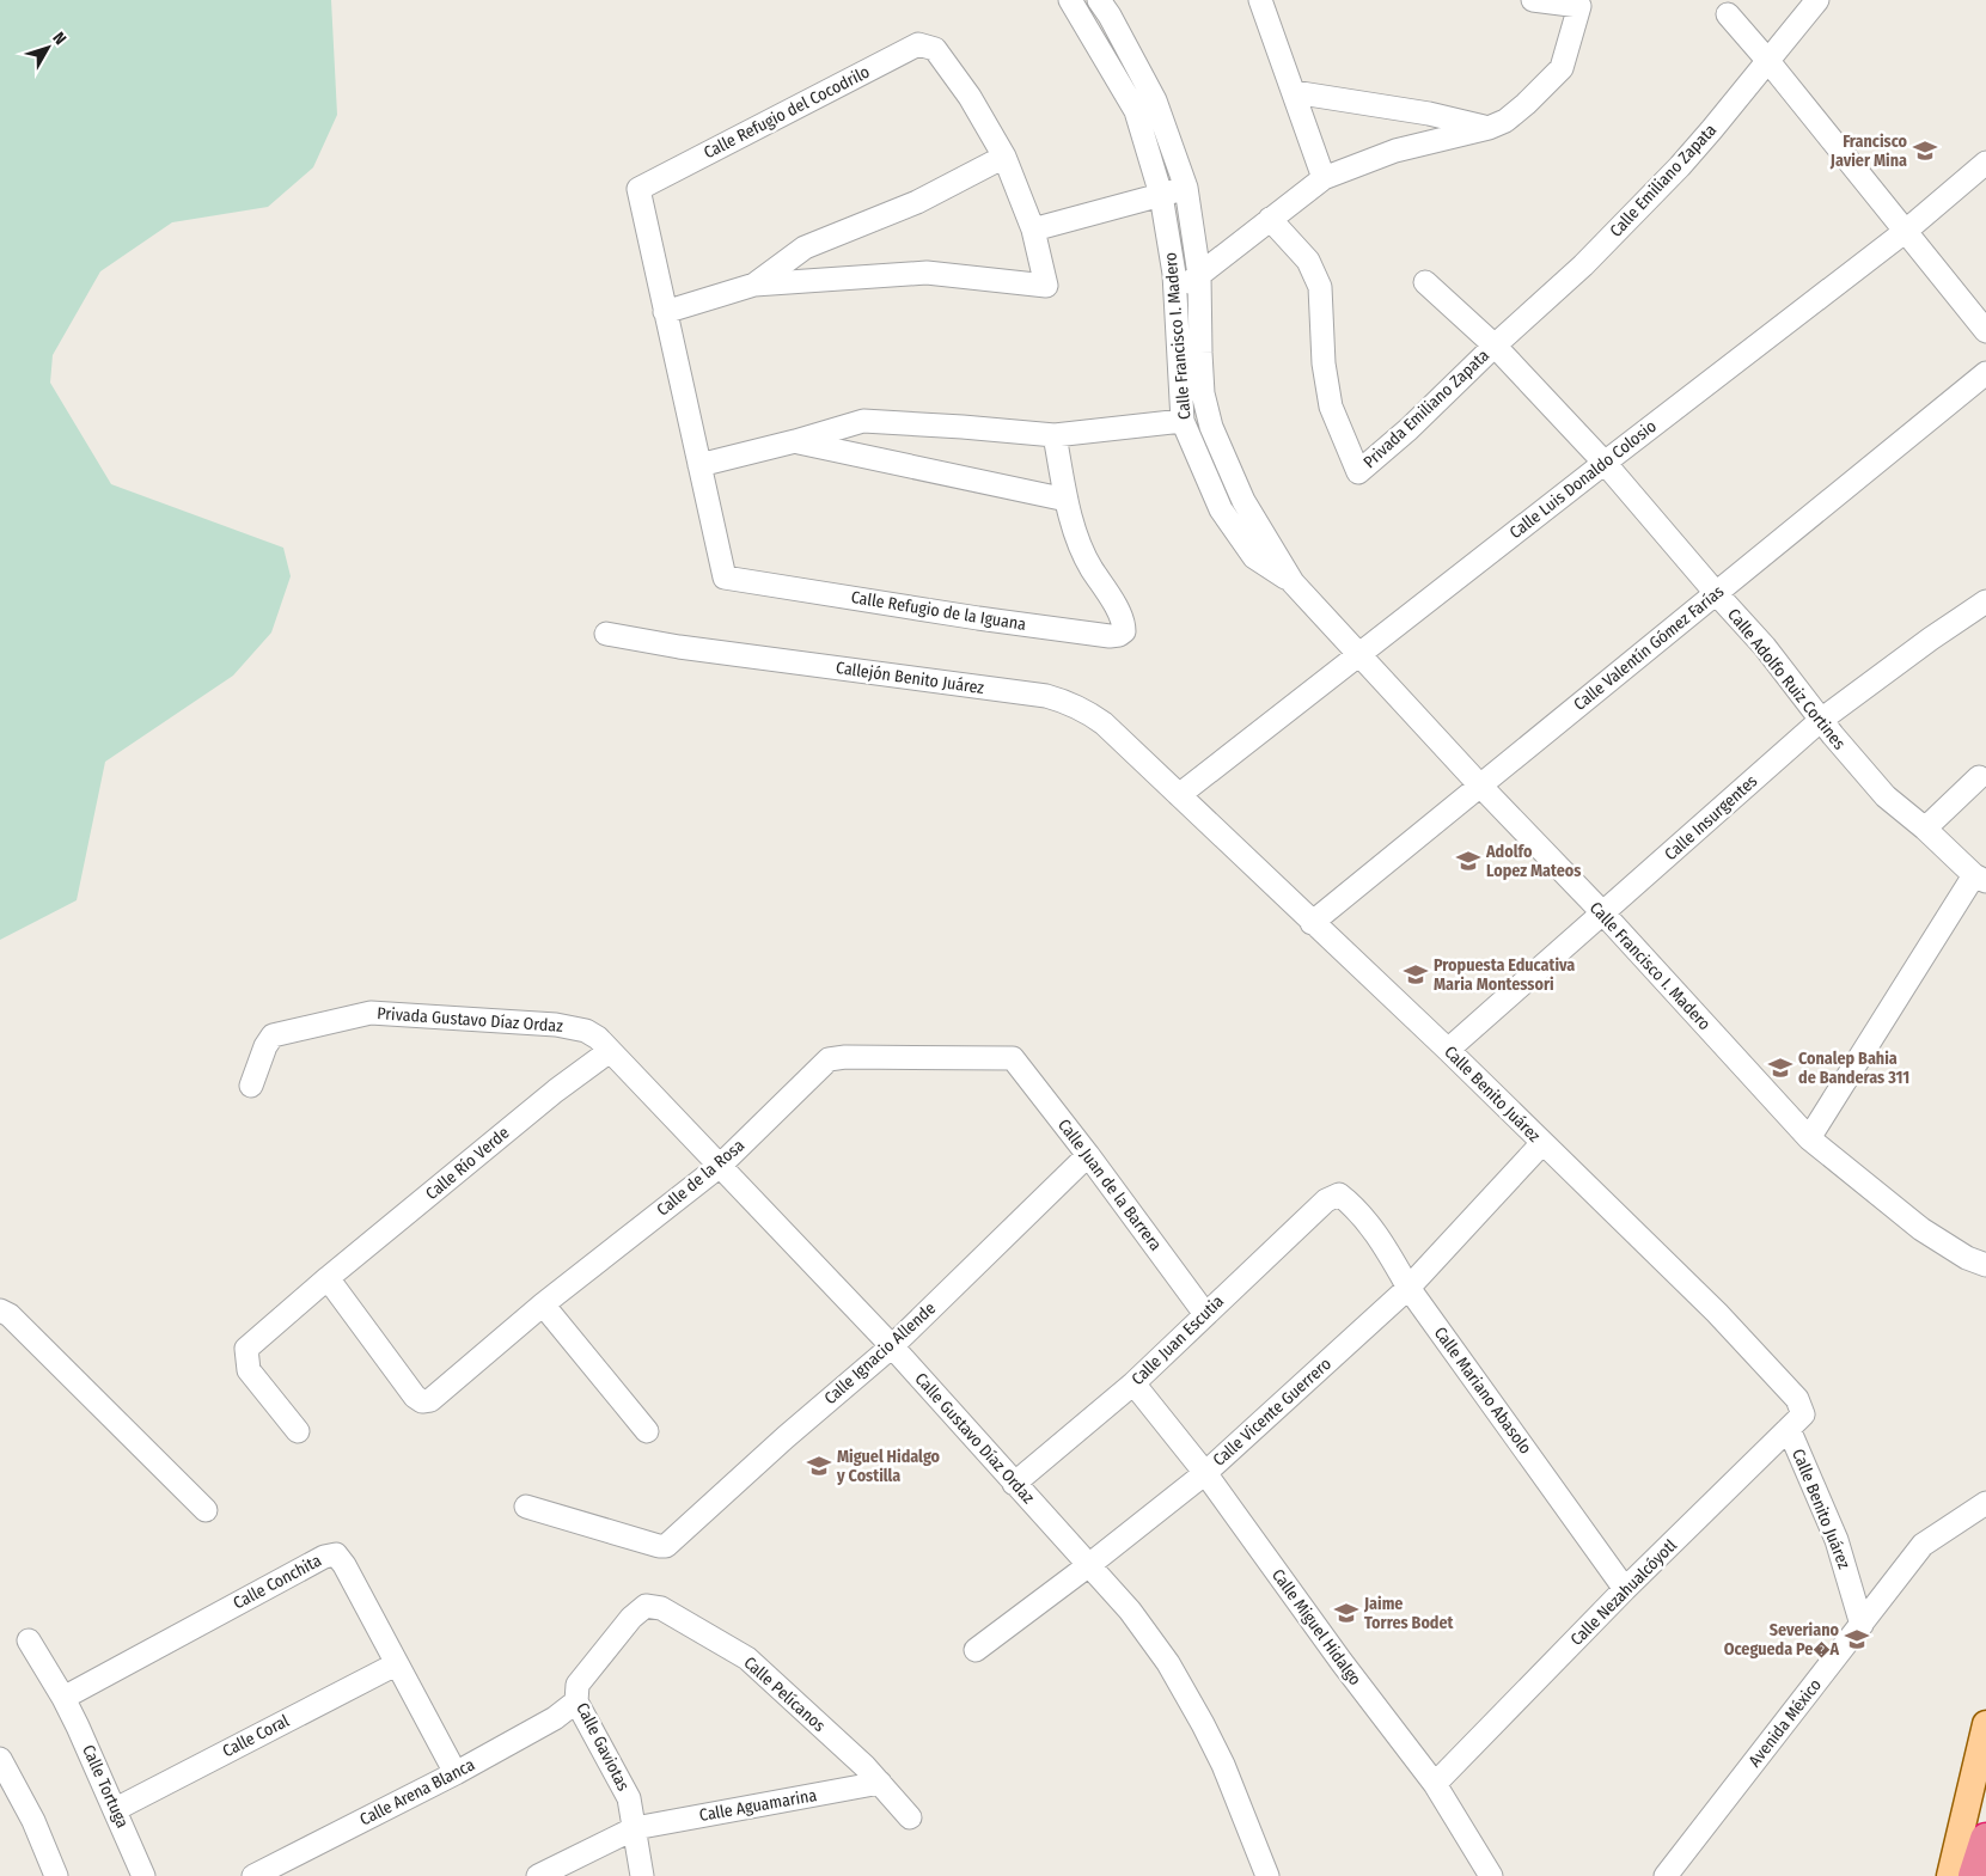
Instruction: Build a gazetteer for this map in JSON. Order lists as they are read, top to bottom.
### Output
{
  "streets": {
    "street": [
      "Calle Refugio del Cocodrilo",
      "Calle Emiliano Zapata",
      "Calle Francisco I. Madero",
      "Privada Emiliano Zapata",
      "Calle Luis Donaldo Colosio",
      "Calle Refugio de la Iguana",
      "Calle Valentín Gómez Farías",
      "Callejón Benito Juárez",
      "Calle Adolfo Ruiz Cortines",
      "Calle Insurgentes",
      "Privada Gustavo Díaz Ordaz",
      "Calle Benito Juárez",
      "Calle Río Verde",
      "Calle de la Rosa",
      "Calle Juan de la Barrera",
      "Calle Juan Escutia",
      "Calle Ignacio Allende",
      "Calle Mariano Abasolo",
      "Calle Vicente Guerrero",
      "Calle Gustavo Díaz Ordaz",
      "Calle Conchita",
      "Calle Nezahualcóyotl",
      "Calle Miguel Hidalgo",
      "Calle Pelícanos",
      "Avenida México",
      "Calle Coral",
      "Calle Gaviotas",
      "Calle Tortuga",
      "Calle Arena Blanca",
      "Calle Aguamarina"
    ]
  },
  "crossings": [
    ["Calle Refugio del Cocodrilo", "Calle Refugio de la Iguana"],
    ["Calle Emiliano Zapata", "Privada Emiliano Zapata"],
    ["Calle Emiliano Zapata", "Calle Adolfo Ruiz Cortines"],
    ["Calle Francisco I. Madero", "Calle Luis Donaldo Colosio"],
    ["Calle Francisco I. Madero", "Calle Valentín Gómez Farías"],
    ["Calle Francisco I. Madero", "Calle Insurgentes"],
    ["Privada Emiliano Zapata", "Calle Adolfo Ruiz Cortines"],
    ["Calle Luis Donaldo Colosio", "Callejón Benito Juárez"],
    ["Calle Luis Donaldo Colosio", "Calle Adolfo Ruiz Cortines"],
    ["Calle Luis Donaldo Colosio", "Calle Benito Juárez"],
    ["Calle Valentín Gómez Farías", "Calle Adolfo Ruiz Cortines"],
    ["Calle Valentín Gómez Farías", "Calle Benito Juárez"],
    ["Callejón Benito Juárez", "Calle Benito Juárez"],
    ["Calle Adolfo Ruiz Cortines", "Calle Insurgentes"],
    ["Calle Insurgentes", "Calle Benito Juárez"],
    ["Privada Gustavo Díaz Ordaz", "Calle Río Verde"],
    ["Privada Gustavo Díaz Ordaz", "Calle Gustavo Díaz Ordaz"],
    ["Calle Benito Juárez", "Calle Vicente Guerrero"],
    ["Calle Benito Juárez", "Calle Nezahualcóyotl"],
    ["Calle Benito Juárez", "Avenida México"],
    ["Calle Río Verde", "Calle de la Rosa"],
    ["Calle Río Verde", "Calle Gustavo Díaz Ordaz"],
    ["Calle de la Rosa", "Calle Juan de la Barrera"],
    ["Calle de la Rosa", "Calle Gustavo Díaz Ordaz"],
    ["Calle Juan de la Barrera", "Calle Juan Escutia"],
    ["Calle Juan de la Barrera", "Calle Ignacio Allende"],
    ["Calle Juan Escutia", "Calle Mariano Abasolo"],
    ["Calle Juan Escutia", "Calle Gustavo Díaz Ordaz"],
    ["Calle Juan Escutia", "Calle Miguel Hidalgo"],
    ["Calle Ignacio Allende", "Calle Gustavo Díaz Ordaz"],
    ["Calle Mariano Abasolo", "Calle Vicente Guerrero"],
    ["Calle Mariano Abasolo", "Calle Nezahualcóyotl"],
    ["Calle Vicente Guerrero", "Calle Gustavo Díaz Ordaz"],
    ["Calle Vicente Guerrero", "Calle Miguel Hidalgo"],
    ["Calle Conchita", "Calle Coral"],
    ["Calle Conchita", "Calle Tortuga"],
    ["Calle Conchita", "Calle Arena Blanca"],
    ["Calle Nezahualcóyotl", "Calle Miguel Hidalgo"],
    ["Calle Pelícanos", "Calle Gaviotas"],
    ["Calle Pelícanos", "Calle Aguamarina"],
    ["Calle Coral", "Calle Tortuga"],
    ["Calle Gaviotas", "Calle Arena Blanca"],
    ["Calle Gaviotas", "Calle Aguamarina"]
  ],
  "places": {
    "school or university": [
      "Francisco Javier Mina",
      "Adolfo Lopez Mateos",
      "Propuesta Educativa Maria Montessori",
      "Conalep Bahia de Banderas 311",
      "Miguel Hidalgo y Costilla",
      "Jaime Torres Bodet",
      "Severiano Ocegueda Pe�A"
    ]
  },
  "north": "top right"
}
